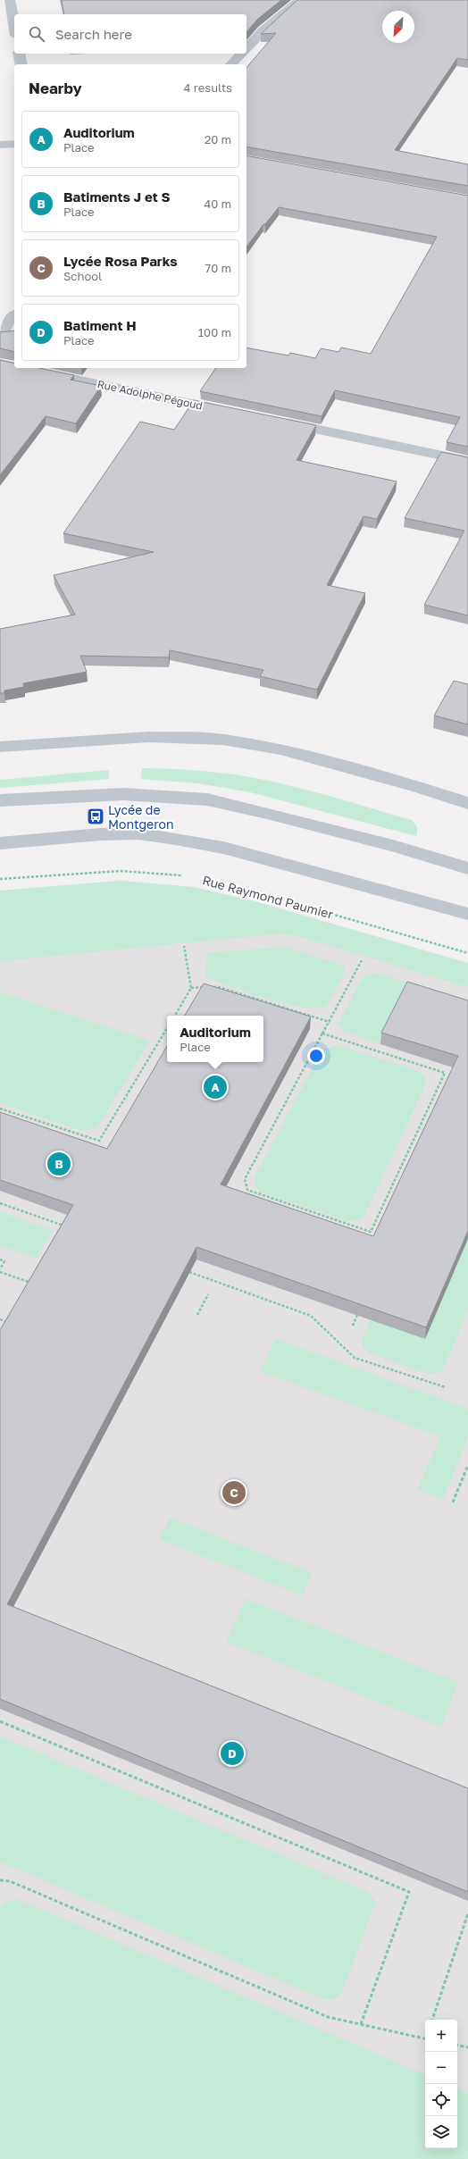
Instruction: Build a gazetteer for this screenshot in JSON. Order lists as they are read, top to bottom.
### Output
{
  "streets": {
    "street": ["Rue Adolphe Pégoud"],
    "path": ["Rue Raymond Paumier"]
  },
  "places": {
    "bus stop": ["Lycée de Montgeron"]
  },
  "north": "bottom left",
  "page": {
    "search": "Search here",
    "heading": ["Nearby", "4 results"],
    "list": [
      {
        "mark": "A",
        "name": "Auditorium",
        "note": "Place",
        "value": "20 m"
      },
      {
        "mark": "B",
        "name": "Batiments J et S",
        "note": "Place",
        "value": "40 m"
      },
      {
        "mark": "C",
        "name": "Lycée Rosa Parks",
        "note": "School",
        "value": "70 m"
      },
      {
        "mark": "D",
        "name": "Batiment H",
        "note": "Place",
        "value": "100 m"
      }
    ],
    "popup": ["Auditorium", "Place"],
    "pins": [
      "A",
      "B",
      "C",
      "D"
    ],
    "map_buttons": ["+", "−"]
  }
}
